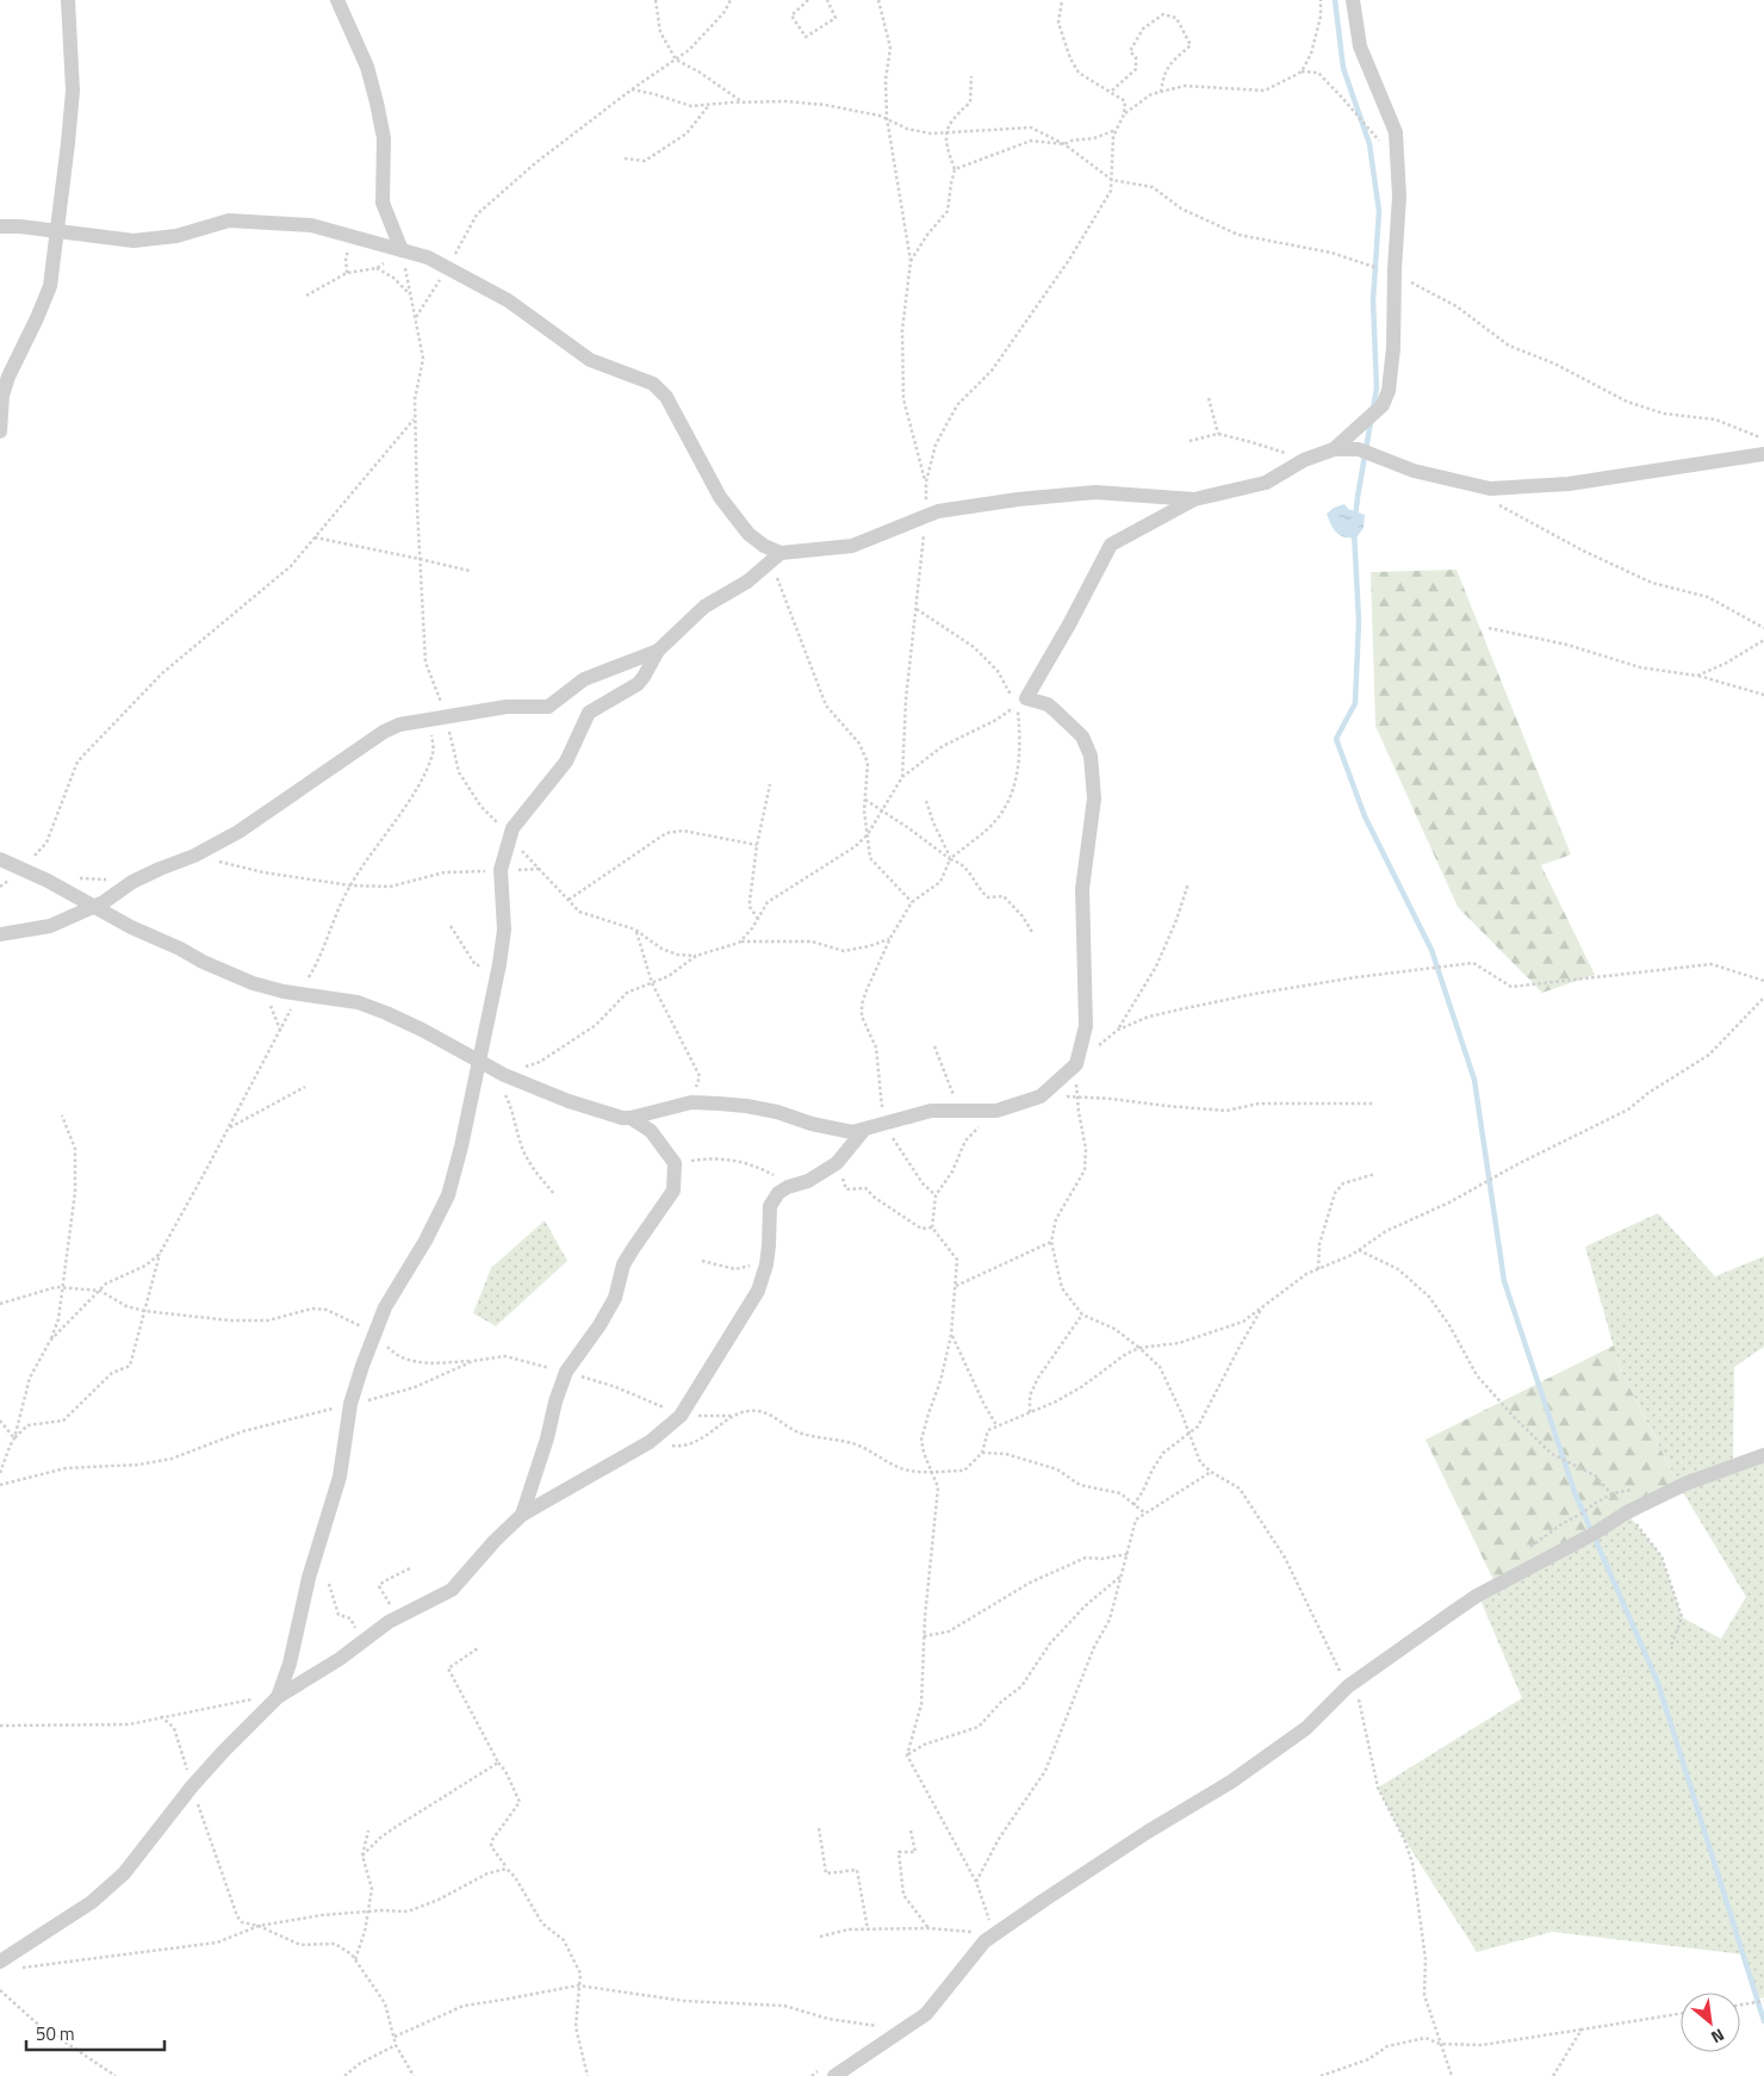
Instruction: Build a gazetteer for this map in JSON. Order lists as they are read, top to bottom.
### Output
{
  "scale_bar": "50 m",
  "north": "bottom right"
}
